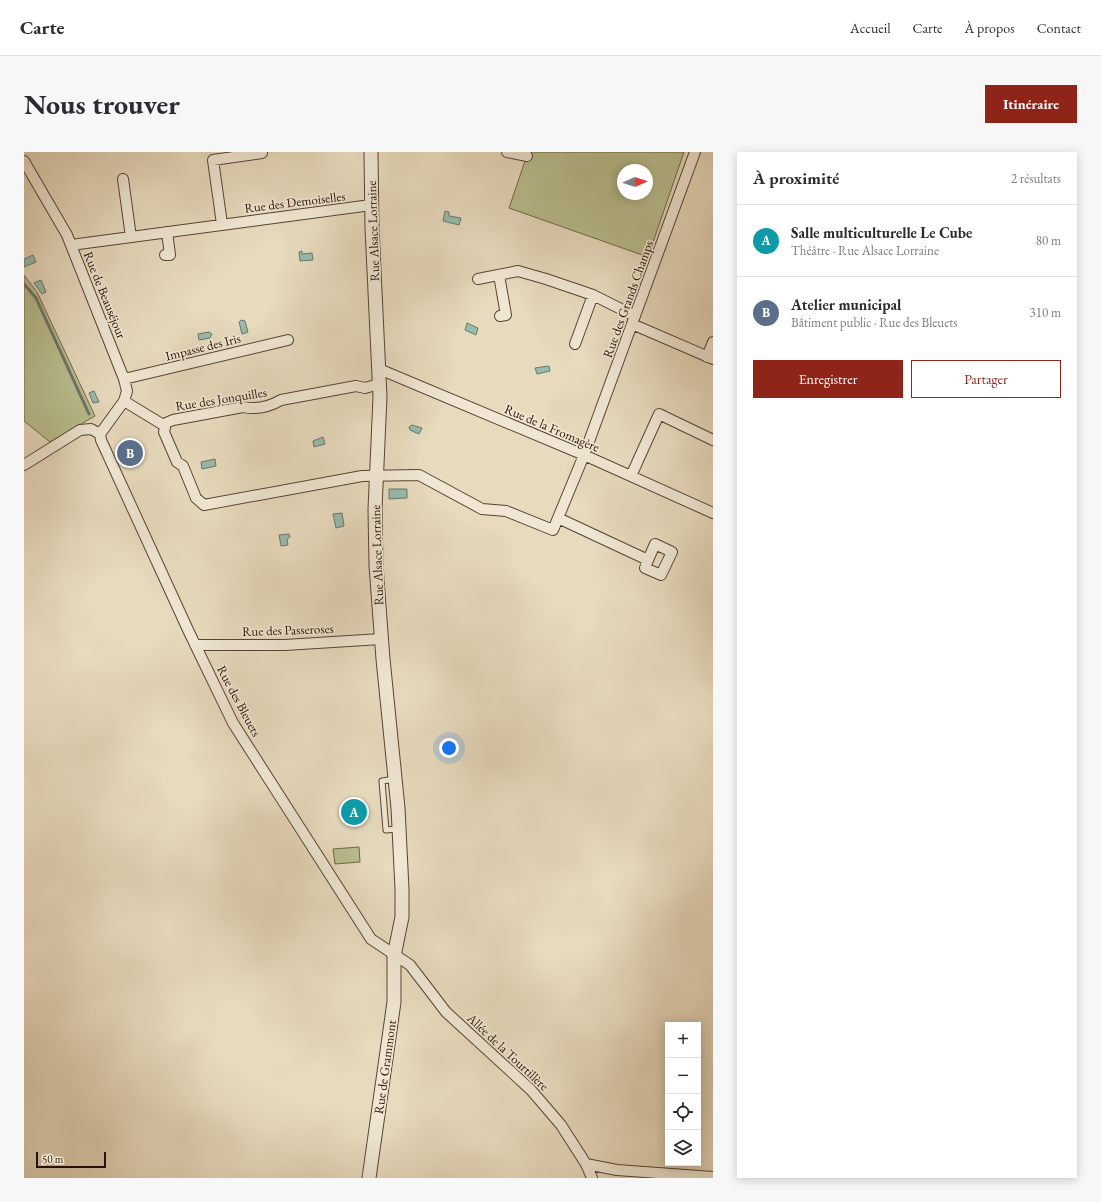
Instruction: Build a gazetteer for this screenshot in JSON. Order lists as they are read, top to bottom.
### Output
{
  "streets": {
    "street": [
      "Rue des Demoiselles",
      "Rue Alsace Lorraine",
      "Rue de Beauséjour",
      "Rue des Grands Champs",
      "Impasse des Iris",
      "Rue des Jonquilles",
      "Rue de la Fromagère",
      "Rue des Passeroses",
      "Rue des Bleuets",
      "Allée de la Tourtillère",
      "Rue de Grammont"
    ]
  },
  "crossings": [
    ["Rue des Demoiselles", "Rue Alsace Lorraine"],
    ["Rue des Demoiselles", "Rue de Beauséjour"],
    ["Rue Alsace Lorraine", "Rue des Jonquilles"],
    ["Rue Alsace Lorraine", "Rue de la Fromagère"],
    ["Rue Alsace Lorraine", "Rue des Passeroses"],
    ["Rue Alsace Lorraine", "Rue des Bleuets"],
    ["Rue Alsace Lorraine", "Allée de la Tourtillère"],
    ["Rue Alsace Lorraine", "Rue de Grammont"],
    ["Rue de Beauséjour", "Impasse des Iris"],
    ["Rue des Grands Champs", "Rue des Jonquilles"],
    ["Rue des Grands Champs", "Rue de la Fromagère"],
    ["Rue des Passeroses", "Rue des Bleuets"],
    ["Rue des Bleuets", "Allée de la Tourtillère"],
    ["Rue des Bleuets", "Rue de Grammont"],
    ["Allée de la Tourtillère", "Rue de Grammont"]
  ],
  "scale_bar": "50 m",
  "north": "right",
  "page": {
    "header": "Carte",
    "nav": [
      "Accueil",
      "Carte",
      "À propos",
      "Contact"
    ],
    "buttons": [
      "Itinéraire",
      ["Enregistrer", "Partager"]
    ],
    "title": "Nous trouver",
    "heading": ["À proximité", "2 résultats"],
    "list": [
      {
        "mark": "A",
        "name": "Salle multiculturelle Le Cube",
        "note": "Théâtre · Rue Alsace Lorraine",
        "value": "80 m"
      },
      {
        "mark": "B",
        "name": "Atelier municipal",
        "note": "Bâtiment public · Rue des Bleuets",
        "value": "310 m"
      }
    ],
    "pins": ["B", "A"],
    "map_buttons": ["+", "−"],
    "scale": "50 m"
  }
}
